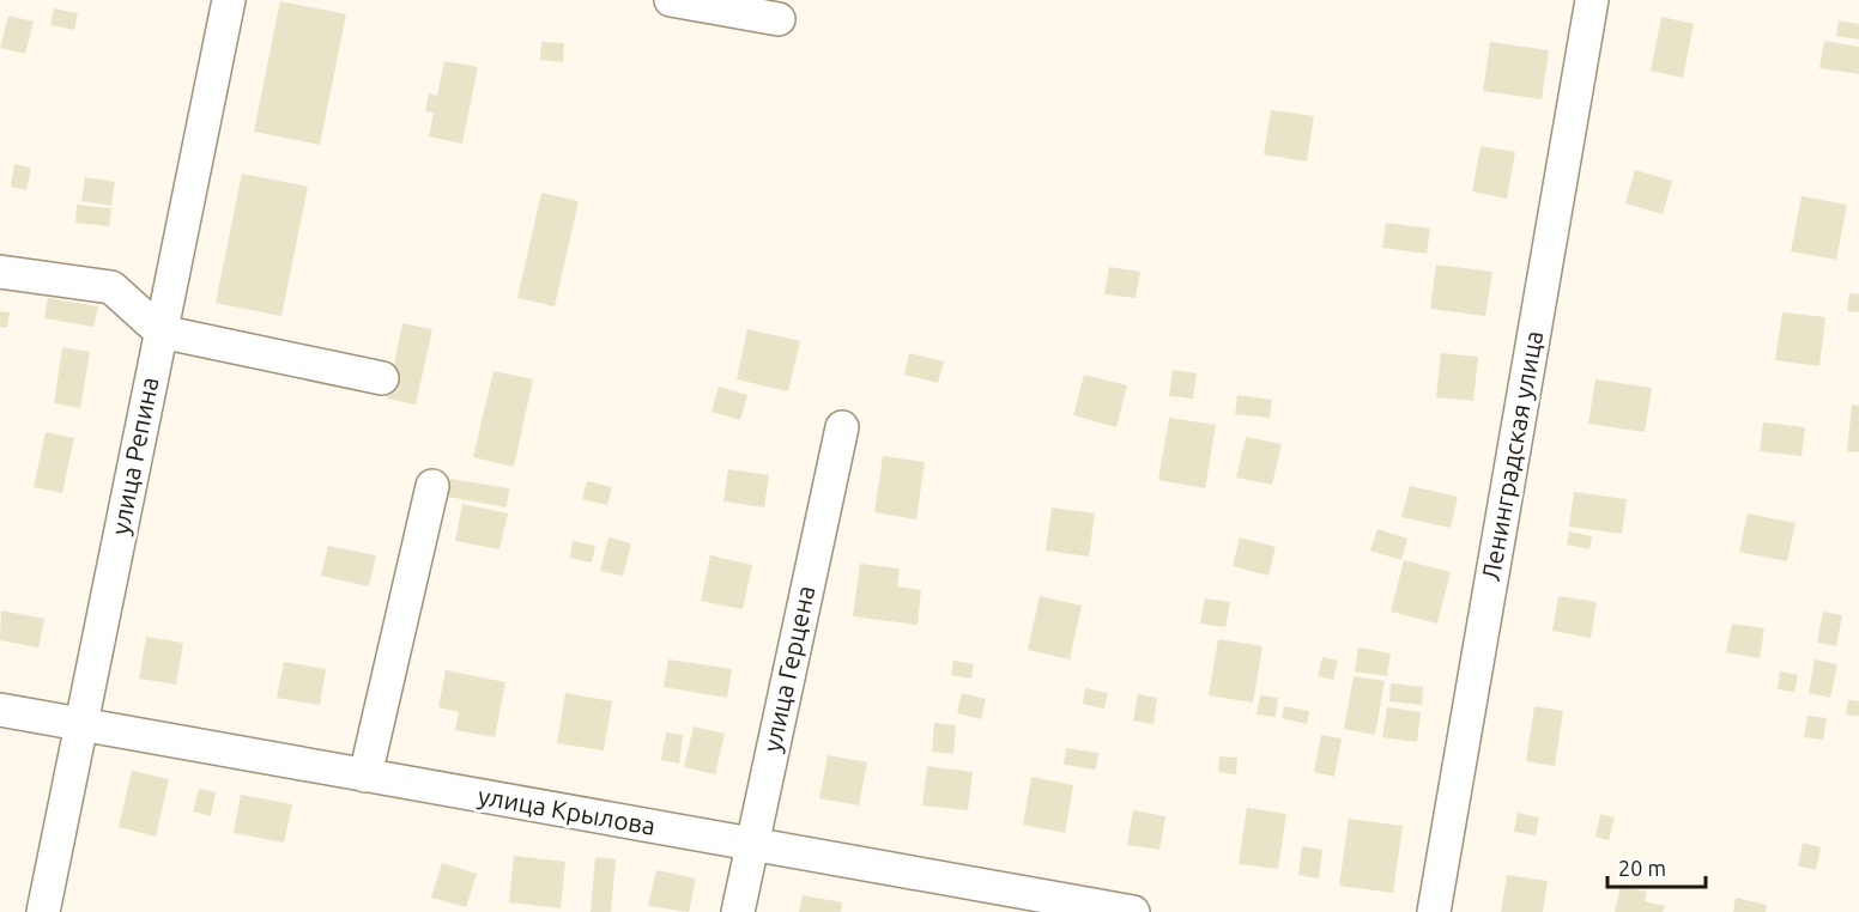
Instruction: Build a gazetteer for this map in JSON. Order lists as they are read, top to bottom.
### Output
{
  "streets": {
    "street": [
      "улица Репина",
      "Ленинградская улица",
      "улица Герцена",
      "улица Крылова"
    ]
  },
  "crossings": [
    ["улица Репина", "улица Крылова"],
    ["улица Герцена", "улица Крылова"]
  ],
  "scale_bar": "20 m"
}
